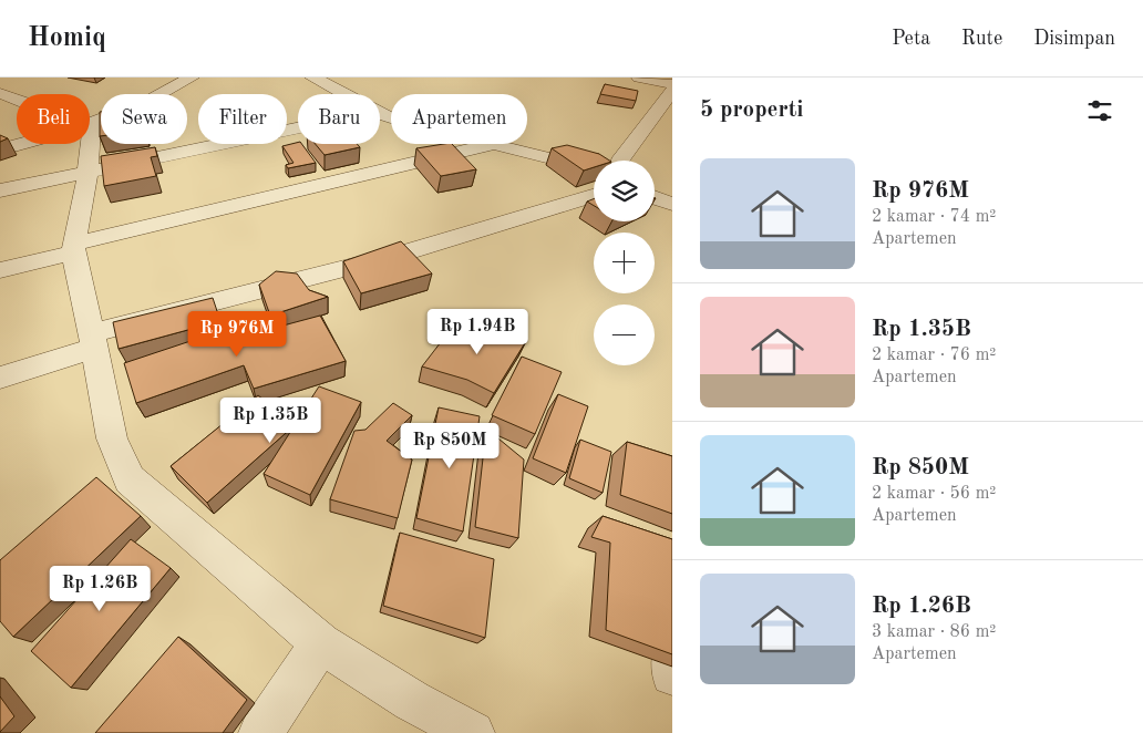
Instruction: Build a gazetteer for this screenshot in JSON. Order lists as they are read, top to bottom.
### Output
{
  "page": {
    "header": "Homiq",
    "nav": ["Peta", "Rute", "Disimpan"],
    "heading": "5 properti",
    "chip": [
      "Beli",
      "Sewa",
      "Filter",
      "Baru",
      "Apartemen"
    ],
    "list": [
      {
        "name": "Rp 976M",
        "note": "2 kamar · 74 m² · Apartemen"
      },
      {
        "name": "Rp 1.35B",
        "note": "2 kamar · 76 m² · Apartemen"
      },
      {
        "name": "Rp 850M",
        "note": "2 kamar · 56 m² · Apartemen"
      },
      {
        "name": "Rp 1.26B",
        "note": "3 kamar · 86 m² · Apartemen"
      }
    ],
    "map_buttons": ["+", "−"],
    "price": [
      "Rp 1.94B",
      "Rp 976M",
      "Rp 1.35B",
      "Rp 850M",
      "Rp 1.26B"
    ]
  }
}
